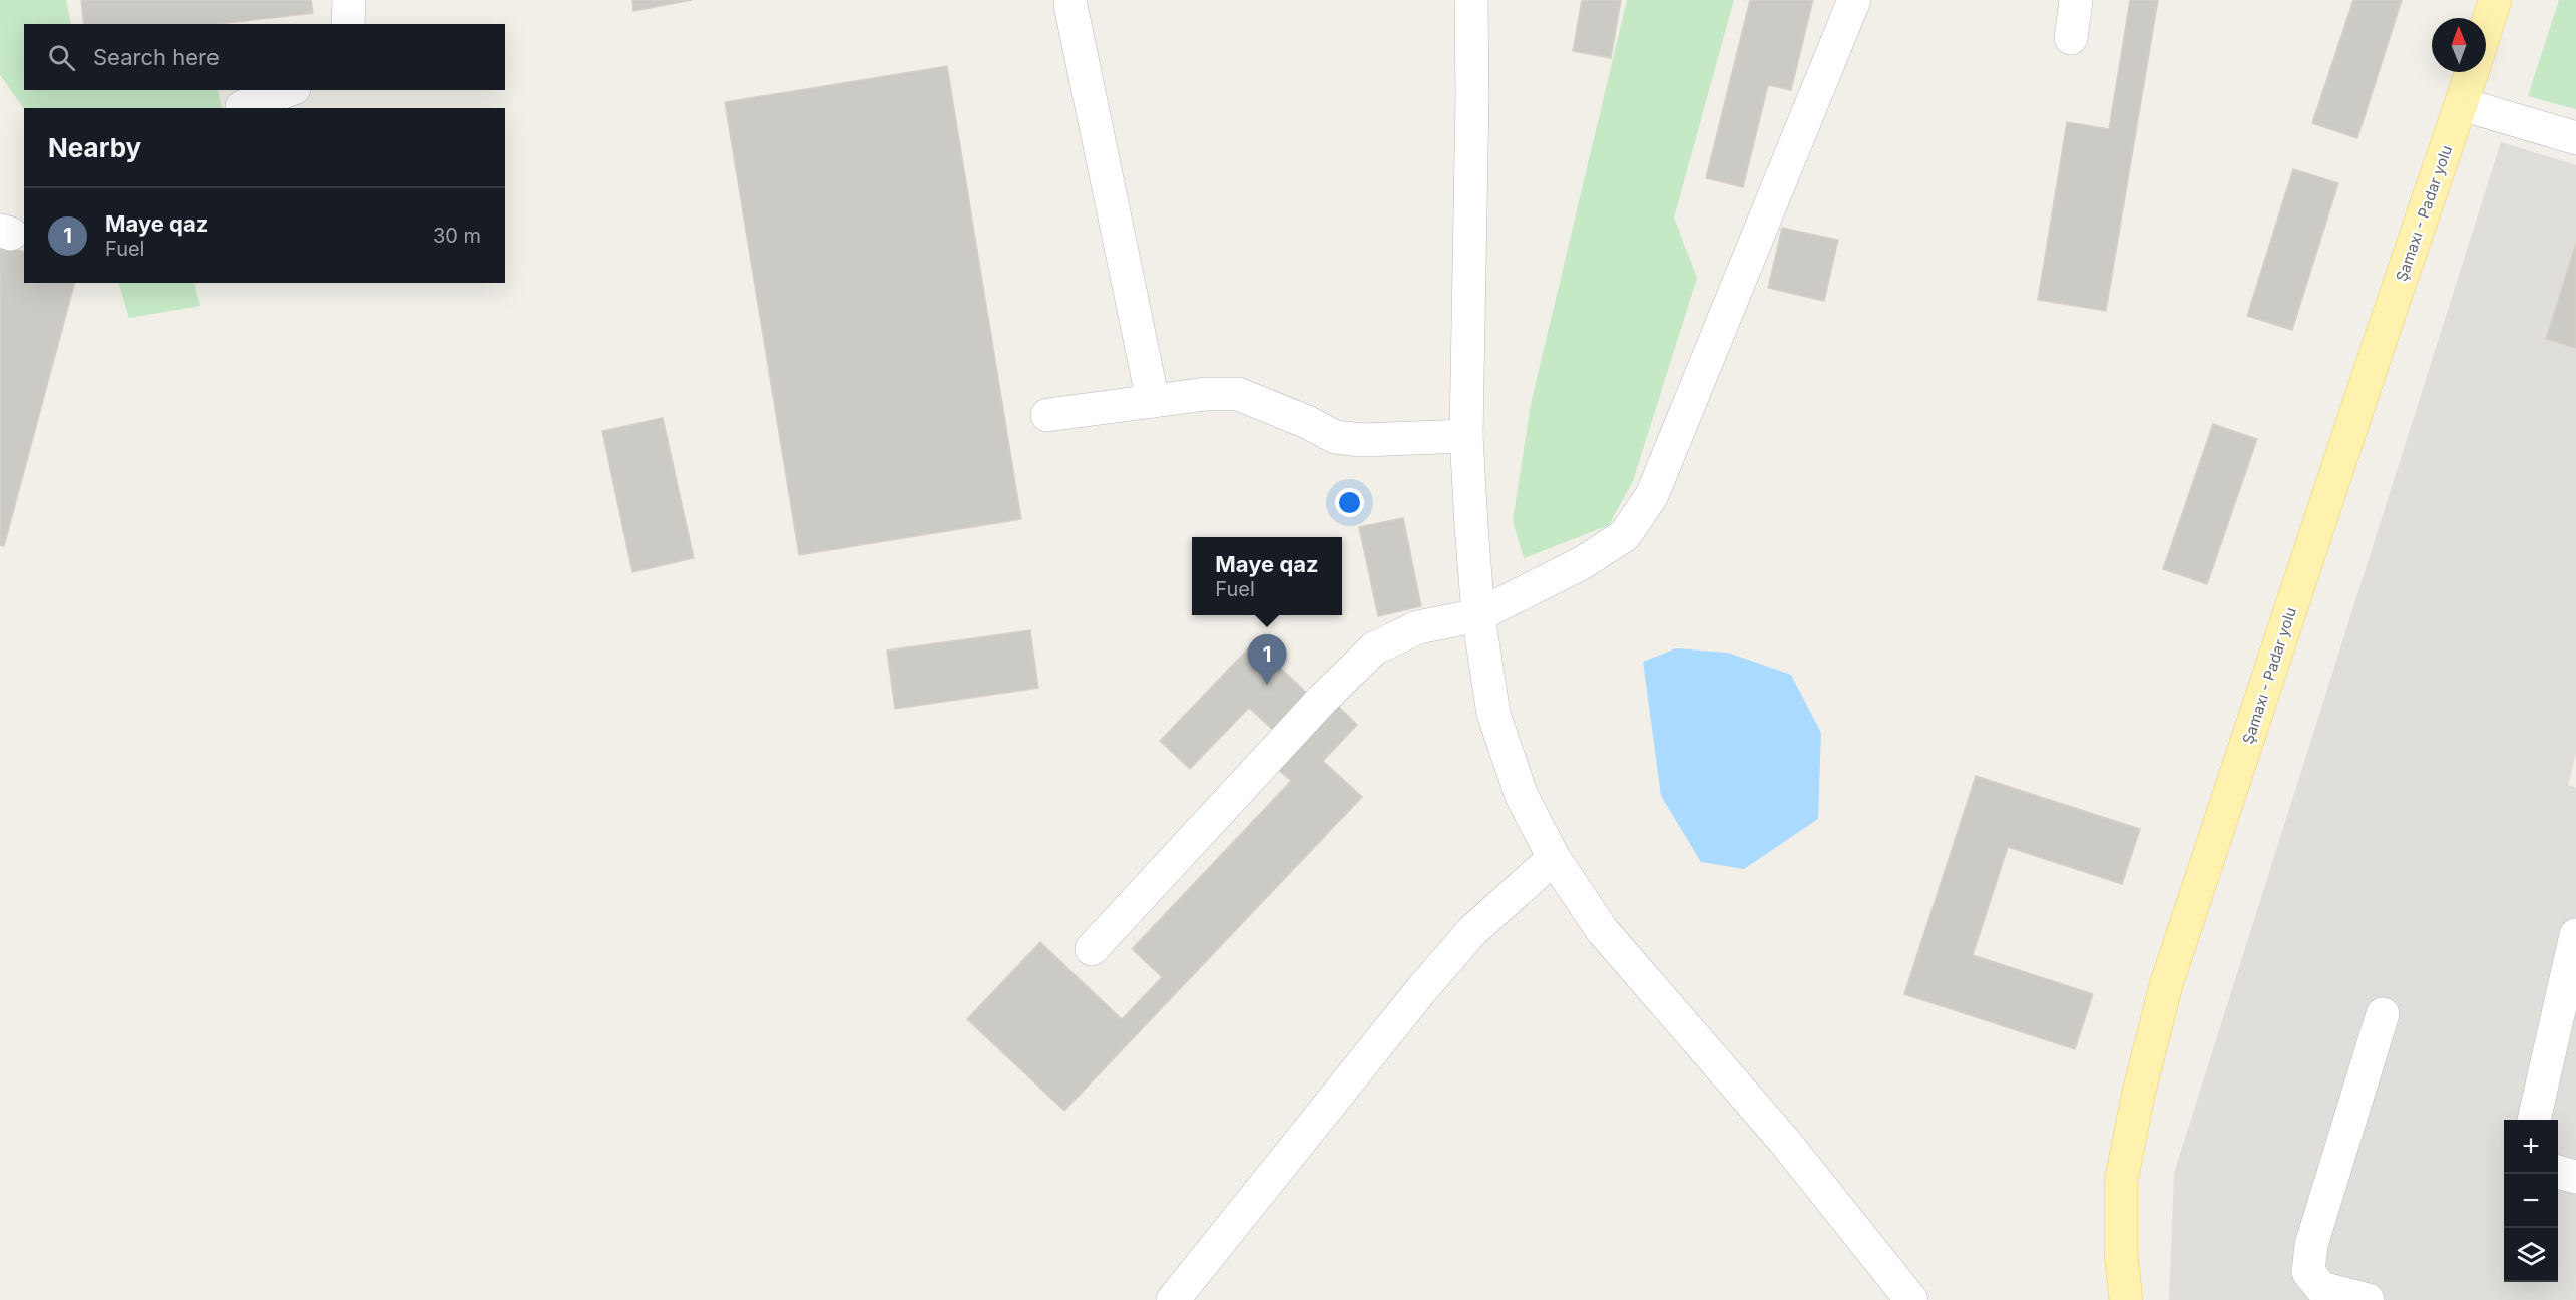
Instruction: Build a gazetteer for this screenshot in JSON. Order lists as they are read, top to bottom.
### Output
{
  "streets": {
    "main road": ["Şamaxı - Padar yolu"]
  },
  "north": "top",
  "page": {
    "search": "Search here",
    "heading": "Nearby",
    "list": [
      {
        "mark": "1",
        "name": "Maye qaz",
        "note": "Fuel",
        "value": "30 m"
      }
    ],
    "popup": ["Maye qaz", "Fuel"],
    "pins": "1",
    "map_buttons": ["+", "−"]
  }
}
